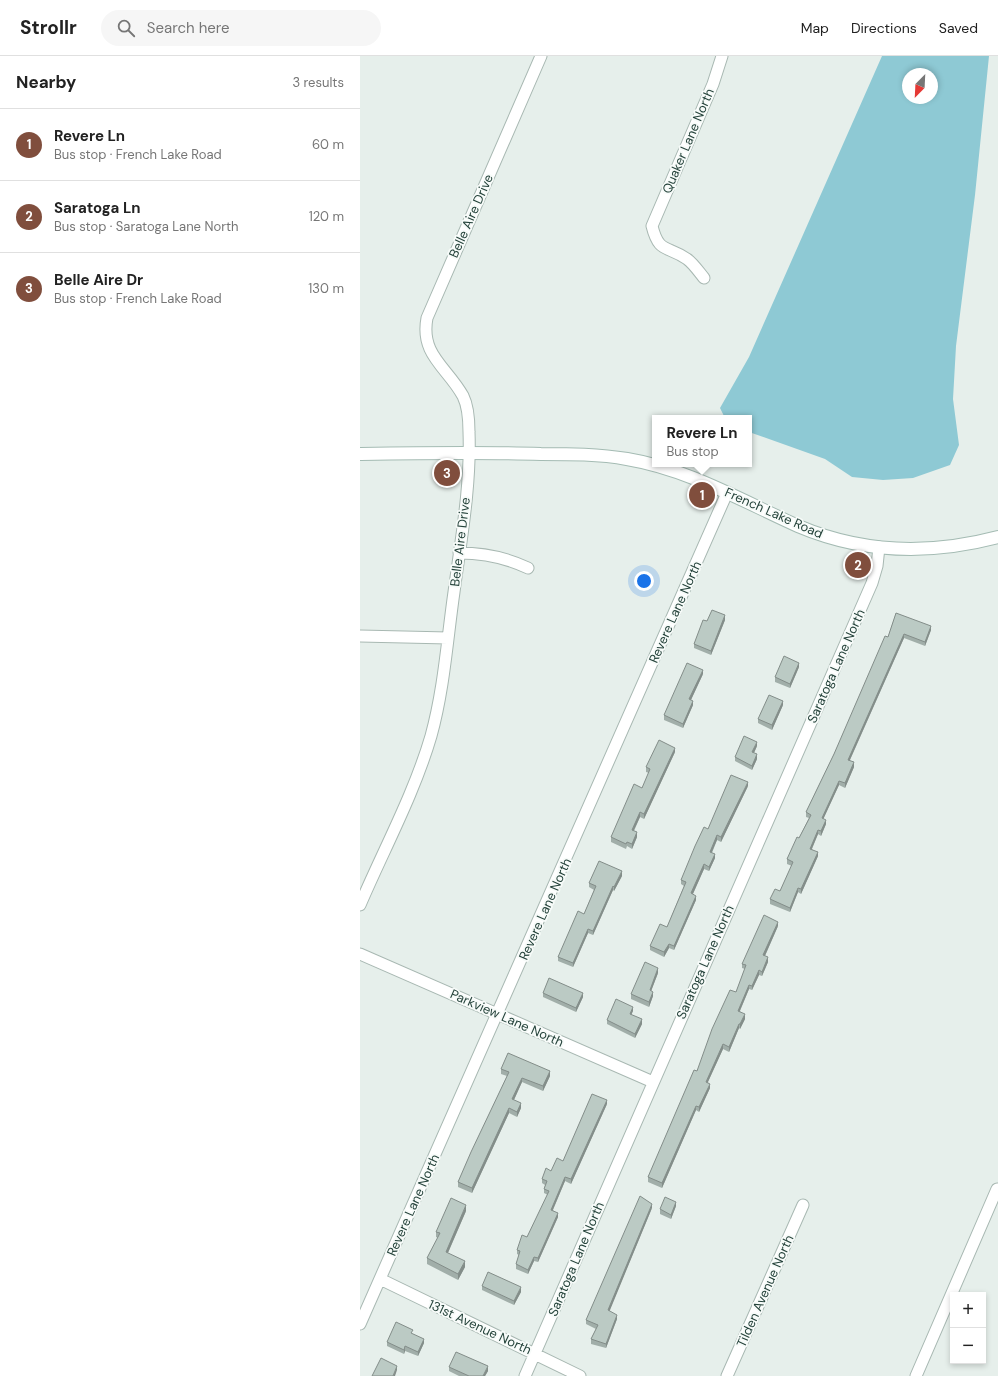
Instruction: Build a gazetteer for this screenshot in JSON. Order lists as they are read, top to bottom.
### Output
{
  "streets": {
    "street": [
      "Quaker Lane North",
      "Belle Aire Drive",
      "French Lake Road",
      "Revere Lane North",
      "Saratoga Lane North",
      "Parkview Lane North",
      "Tilden Avenue North",
      "131st Avenue North"
    ]
  },
  "crossings": [
    ["Belle Aire Drive", "French Lake Road"],
    ["French Lake Road", "Revere Lane North"],
    ["French Lake Road", "Saratoga Lane North"],
    ["Revere Lane North", "Parkview Lane North"],
    ["Revere Lane North", "131st Avenue North"],
    ["Saratoga Lane North", "Parkview Lane North"],
    ["Saratoga Lane North", "131st Avenue North"]
  ],
  "north": "bottom left",
  "page": {
    "header": "Strollr",
    "search": "Search here",
    "nav": ["Map", "Directions", "Saved"],
    "heading": ["Nearby", "3 results"],
    "list": [
      {
        "mark": "1",
        "name": "Revere Ln",
        "note": "Bus stop · French Lake Road",
        "value": "60 m"
      },
      {
        "mark": "2",
        "name": "Saratoga Ln",
        "note": "Bus stop · Saratoga Lane North",
        "value": "120 m"
      },
      {
        "mark": "3",
        "name": "Belle Aire Dr",
        "note": "Bus stop · French Lake Road",
        "value": "130 m"
      }
    ],
    "popup": ["Revere Ln", "Bus stop"],
    "pins": ["3", "1", "2"],
    "map_buttons": ["+", "−"]
  }
}
